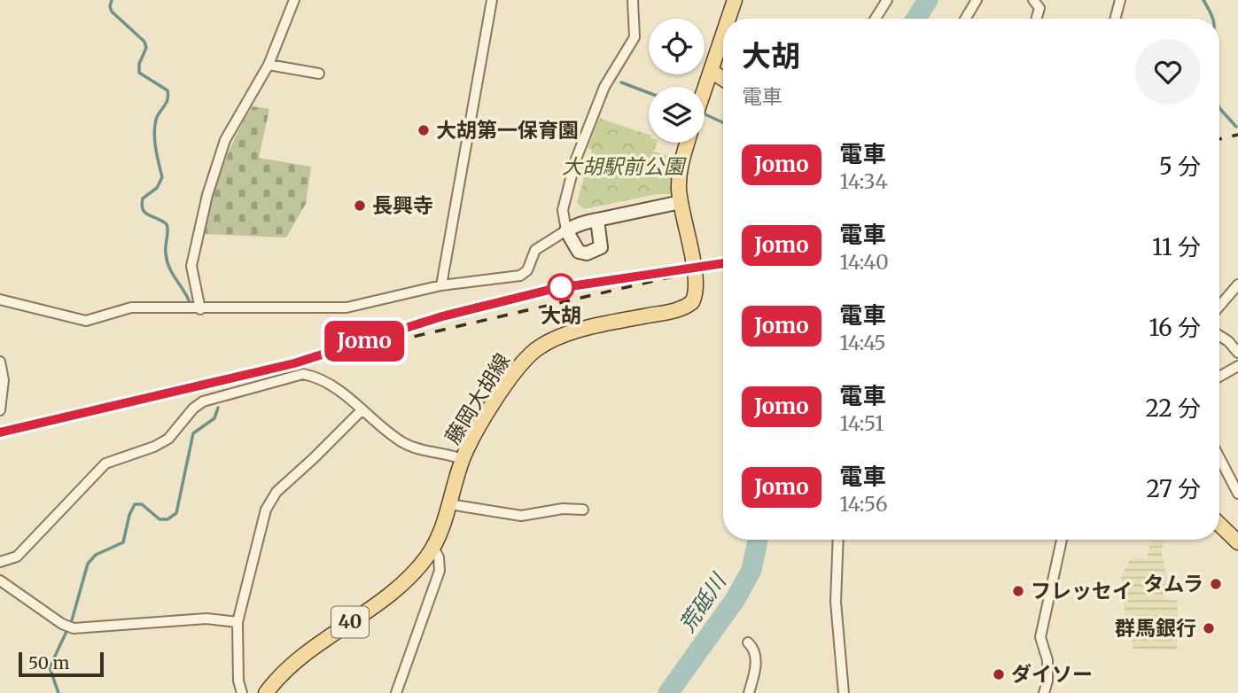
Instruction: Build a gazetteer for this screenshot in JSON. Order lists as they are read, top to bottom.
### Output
{
  "streets": {
    "main road": ["藤岡大胡線", "40"]
  },
  "water": ["荒砥川"],
  "parks": ["大胡駅前公園"],
  "places": [
    "大胡第一保育園",
    "長興寺",
    "大胡",
    "タムラ",
    "フレッセイ",
    "群馬銀行",
    "ダイソー"
  ],
  "scale_bar": "50 m",
  "page": {
    "on_map": "Jomo",
    "heading": ["大胡", "電車"],
    "list": [
      {
        "mark": "Jomo",
        "name": "電車",
        "note": "14:34",
        "value": "5 分"
      },
      {
        "mark": "Jomo",
        "name": "電車",
        "note": "14:40",
        "value": "11 分"
      },
      {
        "mark": "Jomo",
        "name": "電車",
        "note": "14:45",
        "value": "16 分"
      },
      {
        "mark": "Jomo",
        "name": "電車",
        "note": "14:51",
        "value": "22 分"
      },
      {
        "mark": "Jomo",
        "name": "電車",
        "note": "14:56",
        "value": "27 分"
      }
    ],
    "scale": "50 m"
  }
}
